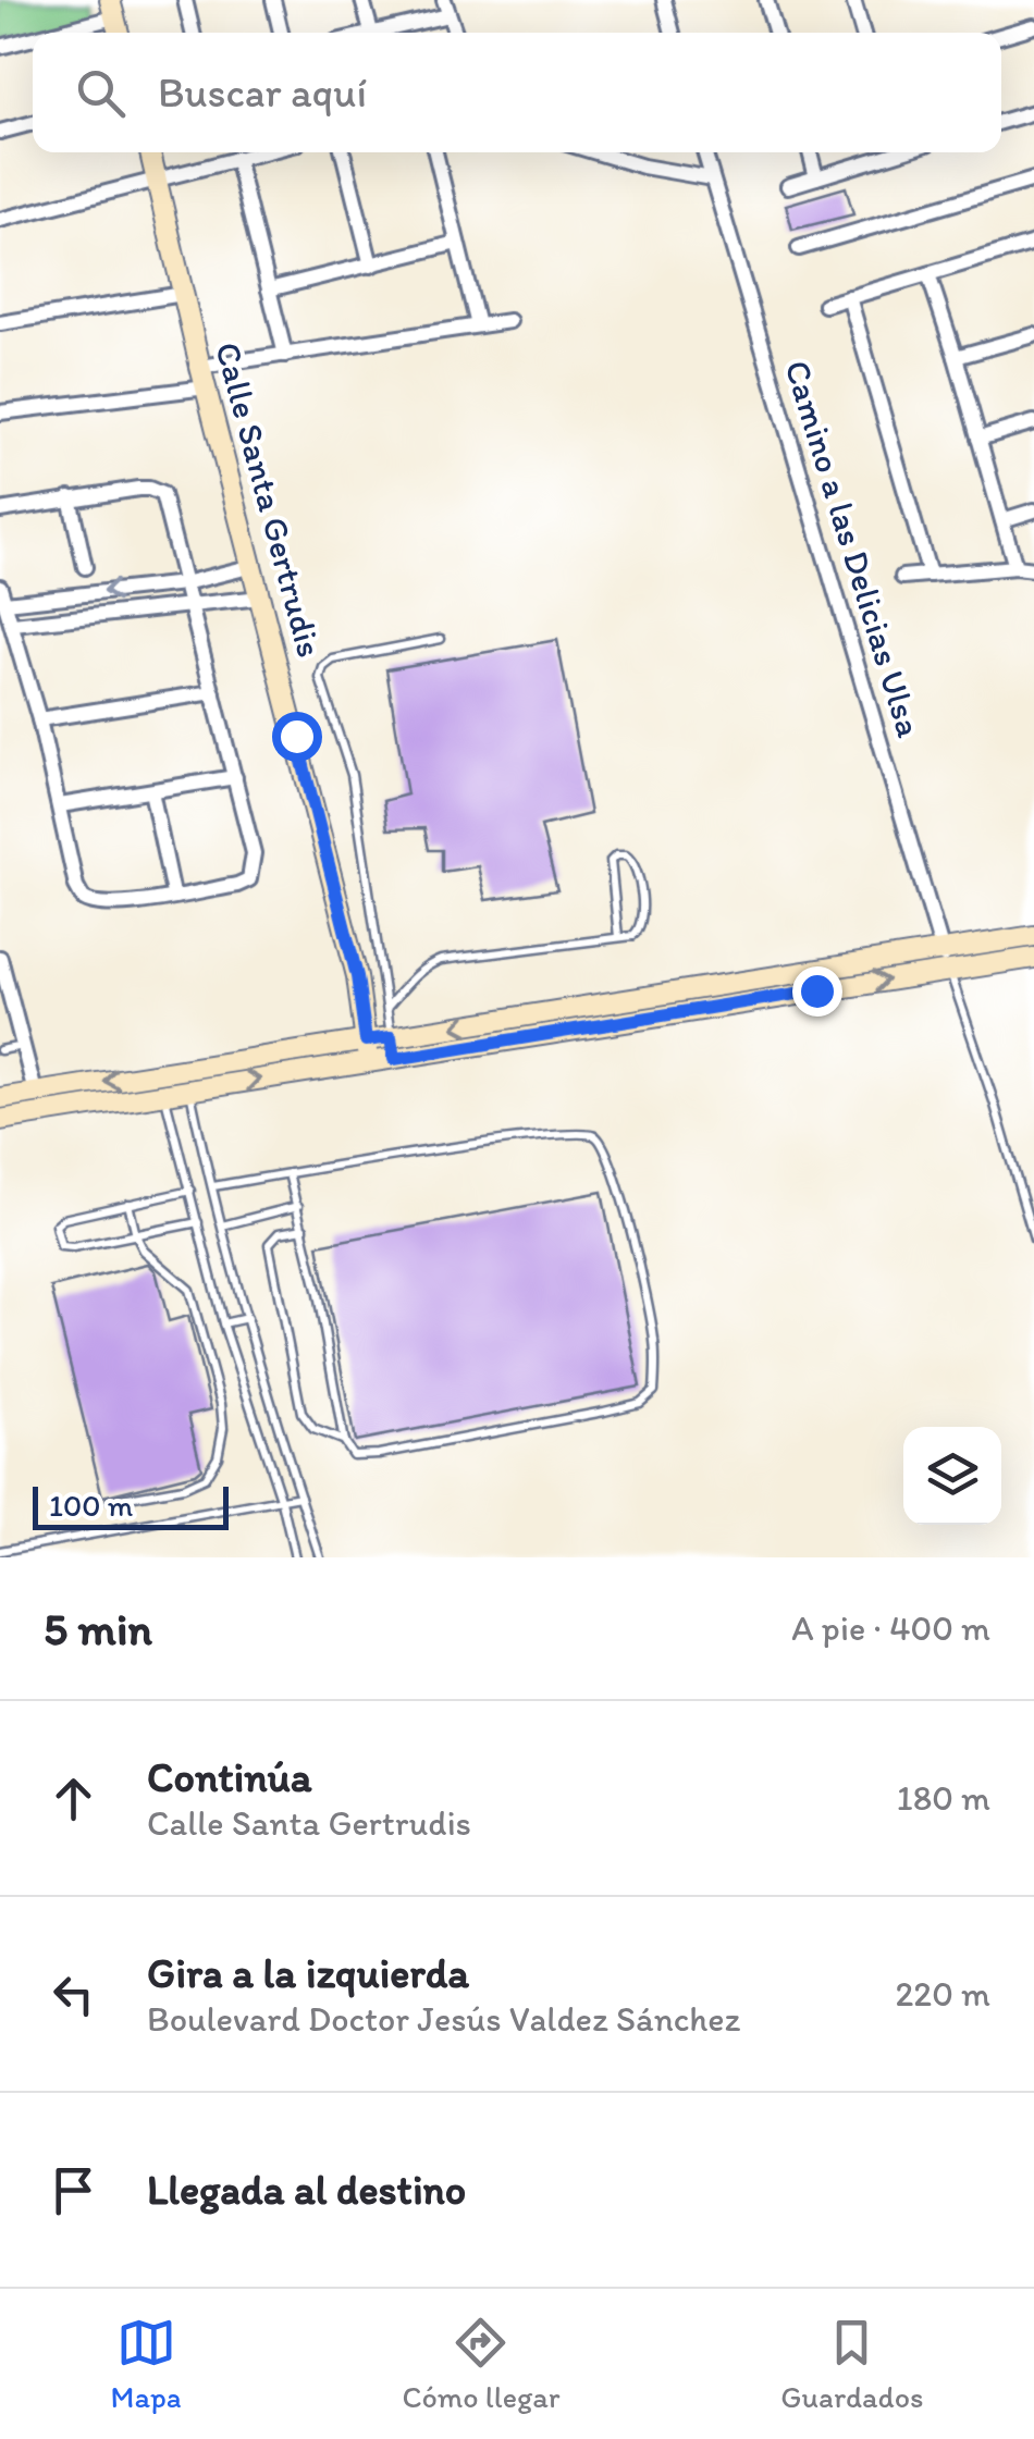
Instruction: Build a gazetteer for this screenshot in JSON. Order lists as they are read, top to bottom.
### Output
{
  "streets": {
    "main road": ["Calle Santa Gertrudis"],
    "street": ["Camino a las Delicias Ulsa"]
  },
  "scale_bar": "100 m",
  "page": {
    "search": "Buscar aquí",
    "scale": "100 m",
    "heading": ["5 min", "A pie · 400 m"],
    "list": [
      ["Continúa", "Calle Santa Gertrudis", "180 m"],
      ["Gira a la izquierda", "Boulevard Doctor Jesús Valdez Sánchez", "220 m"],
      "Llegada al destino"
    ],
    "nav": ["Mapa", "Cómo llegar", "Guardados"]
  }
}
